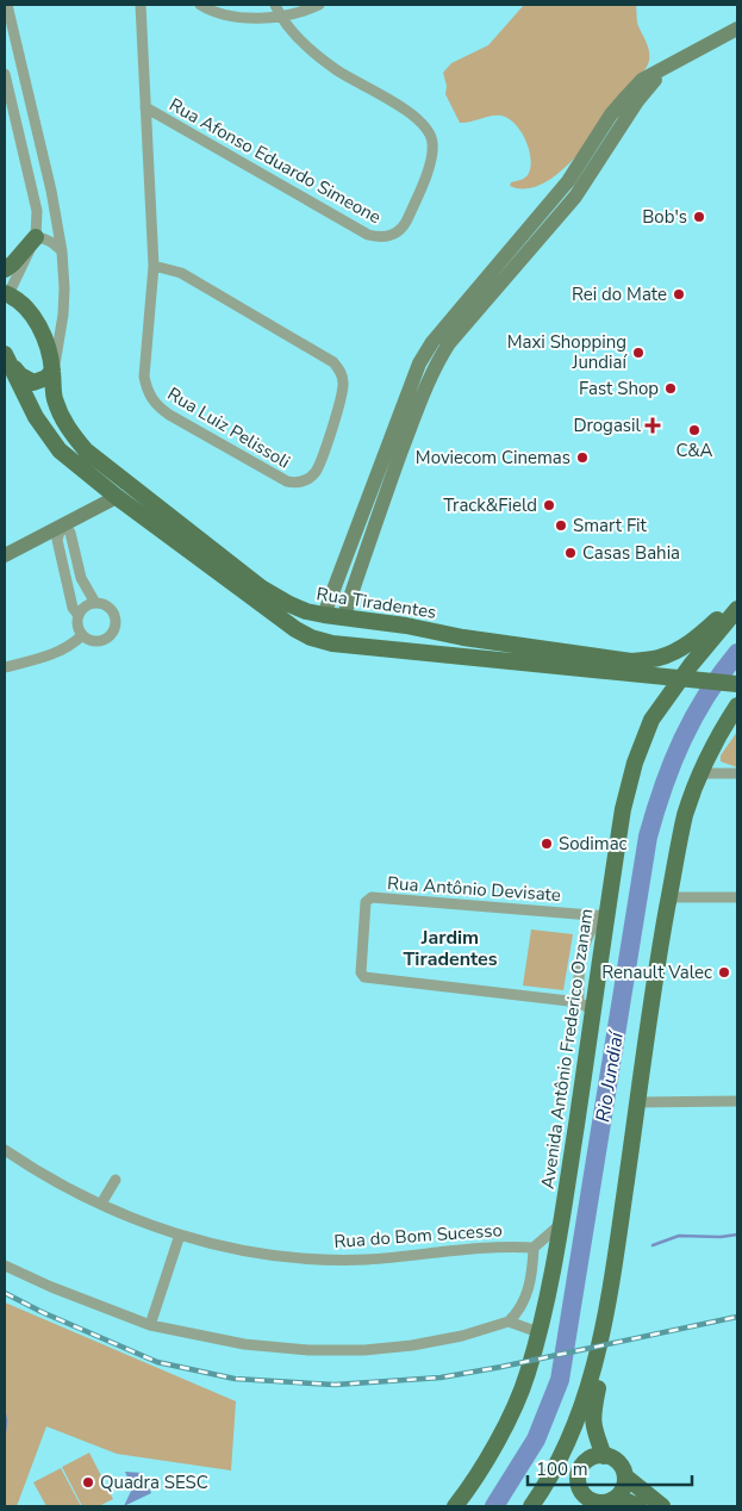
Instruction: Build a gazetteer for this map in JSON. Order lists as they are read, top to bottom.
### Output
{
  "streets": {
    "main road": ["Rua Tiradentes", "Avenida Antônio Frederico Ozanam"],
    "street": [
      "Rua Afonso Eduardo Simeone",
      "Rua Luiz Pelissoli",
      "Rua Antônio Devisate",
      "Rua do Bom Sucesso"
    ]
  },
  "crossings": [
    ["Rua Afonso Eduardo Simeone", "Rua Luiz Pelissoli"],
    ["Rua Tiradentes", "Avenida Antônio Frederico Ozanam"],
    ["Rua Antônio Devisate", "Avenida Antônio Frederico Ozanam"]
  ],
  "districts": ["Jardim Tiradentes"],
  "water": ["Rio Jundiaí"],
  "places": {
    "other": [
      "Bob's",
      "Rei do Mate",
      "Maxi Shopping Jundiaí",
      "Fast Shop",
      "C&A",
      "Moviecom Cinemas",
      "Track&Field",
      "Smart Fit",
      "Casas Bahia",
      "Sodimac",
      "Renault Valec",
      "Quadra SESC"
    ],
    "health": ["Drogasil"]
  },
  "scale_bar": "100 m"
}
